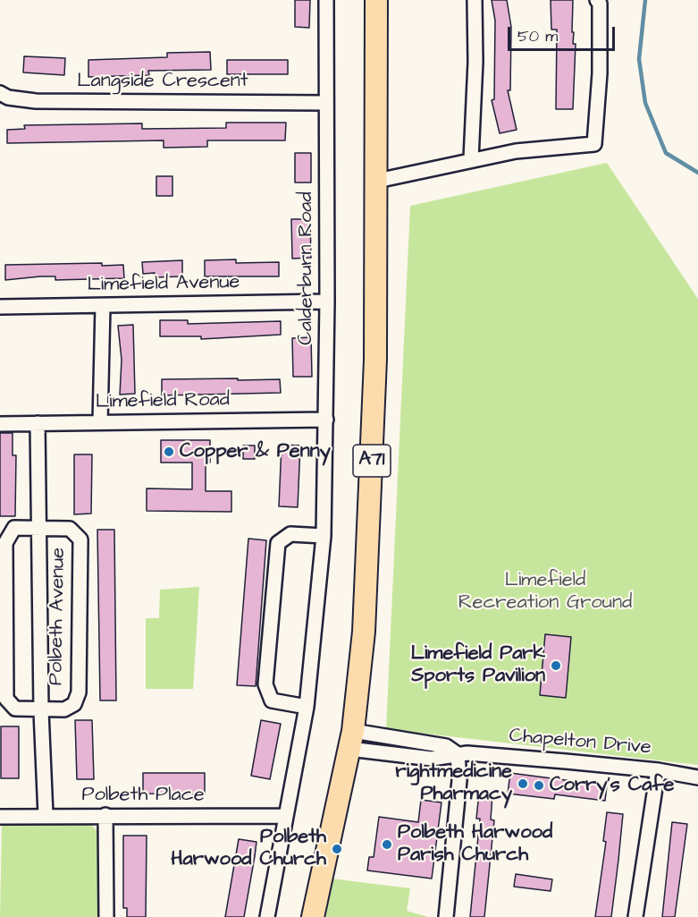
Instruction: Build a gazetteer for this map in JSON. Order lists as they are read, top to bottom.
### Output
{
  "streets": {
    "main road": ["A71"],
    "street": [
      "Langside Crescent",
      "Calderburn Road",
      "Limefield Avenue",
      "Limefield Road",
      "Polbeth Avenue",
      "Chapelton Drive",
      "Polbeth Place"
    ]
  },
  "crossings": [
    ["Langside Crescent", "Calderburn Road"],
    ["Calderburn Road", "Limefield Avenue"],
    ["Calderburn Road", "Limefield Road"],
    ["Calderburn Road", "Polbeth Place"],
    ["Limefield Road", "Polbeth Avenue"],
    ["A71", "Chapelton Drive"],
    ["Polbeth Avenue", "Polbeth Place"]
  ],
  "parks": ["Limefield Recreation Ground"],
  "places": [
    "Copper & Penny",
    "Limefield Park Sports Pavilion",
    "rightmedicine Pharmacy",
    "Corry's Cafe",
    "Polbeth Harwood Parish Church",
    "Polbeth Harwood Church"
  ],
  "scale_bar": "50 m"
}
